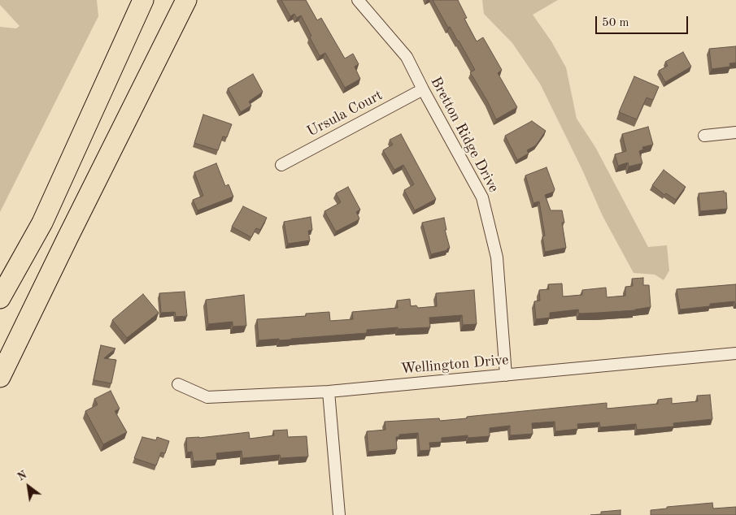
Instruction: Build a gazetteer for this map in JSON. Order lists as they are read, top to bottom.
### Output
{
  "streets": {
    "street": ["Ursula Court", "Bretton Ridge Drive", "Wellington Drive"]
  },
  "crossings": [
    ["Ursula Court", "Bretton Ridge Drive"],
    ["Bretton Ridge Drive", "Wellington Drive"]
  ],
  "scale_bar": "50 m",
  "north": "top left"
}
